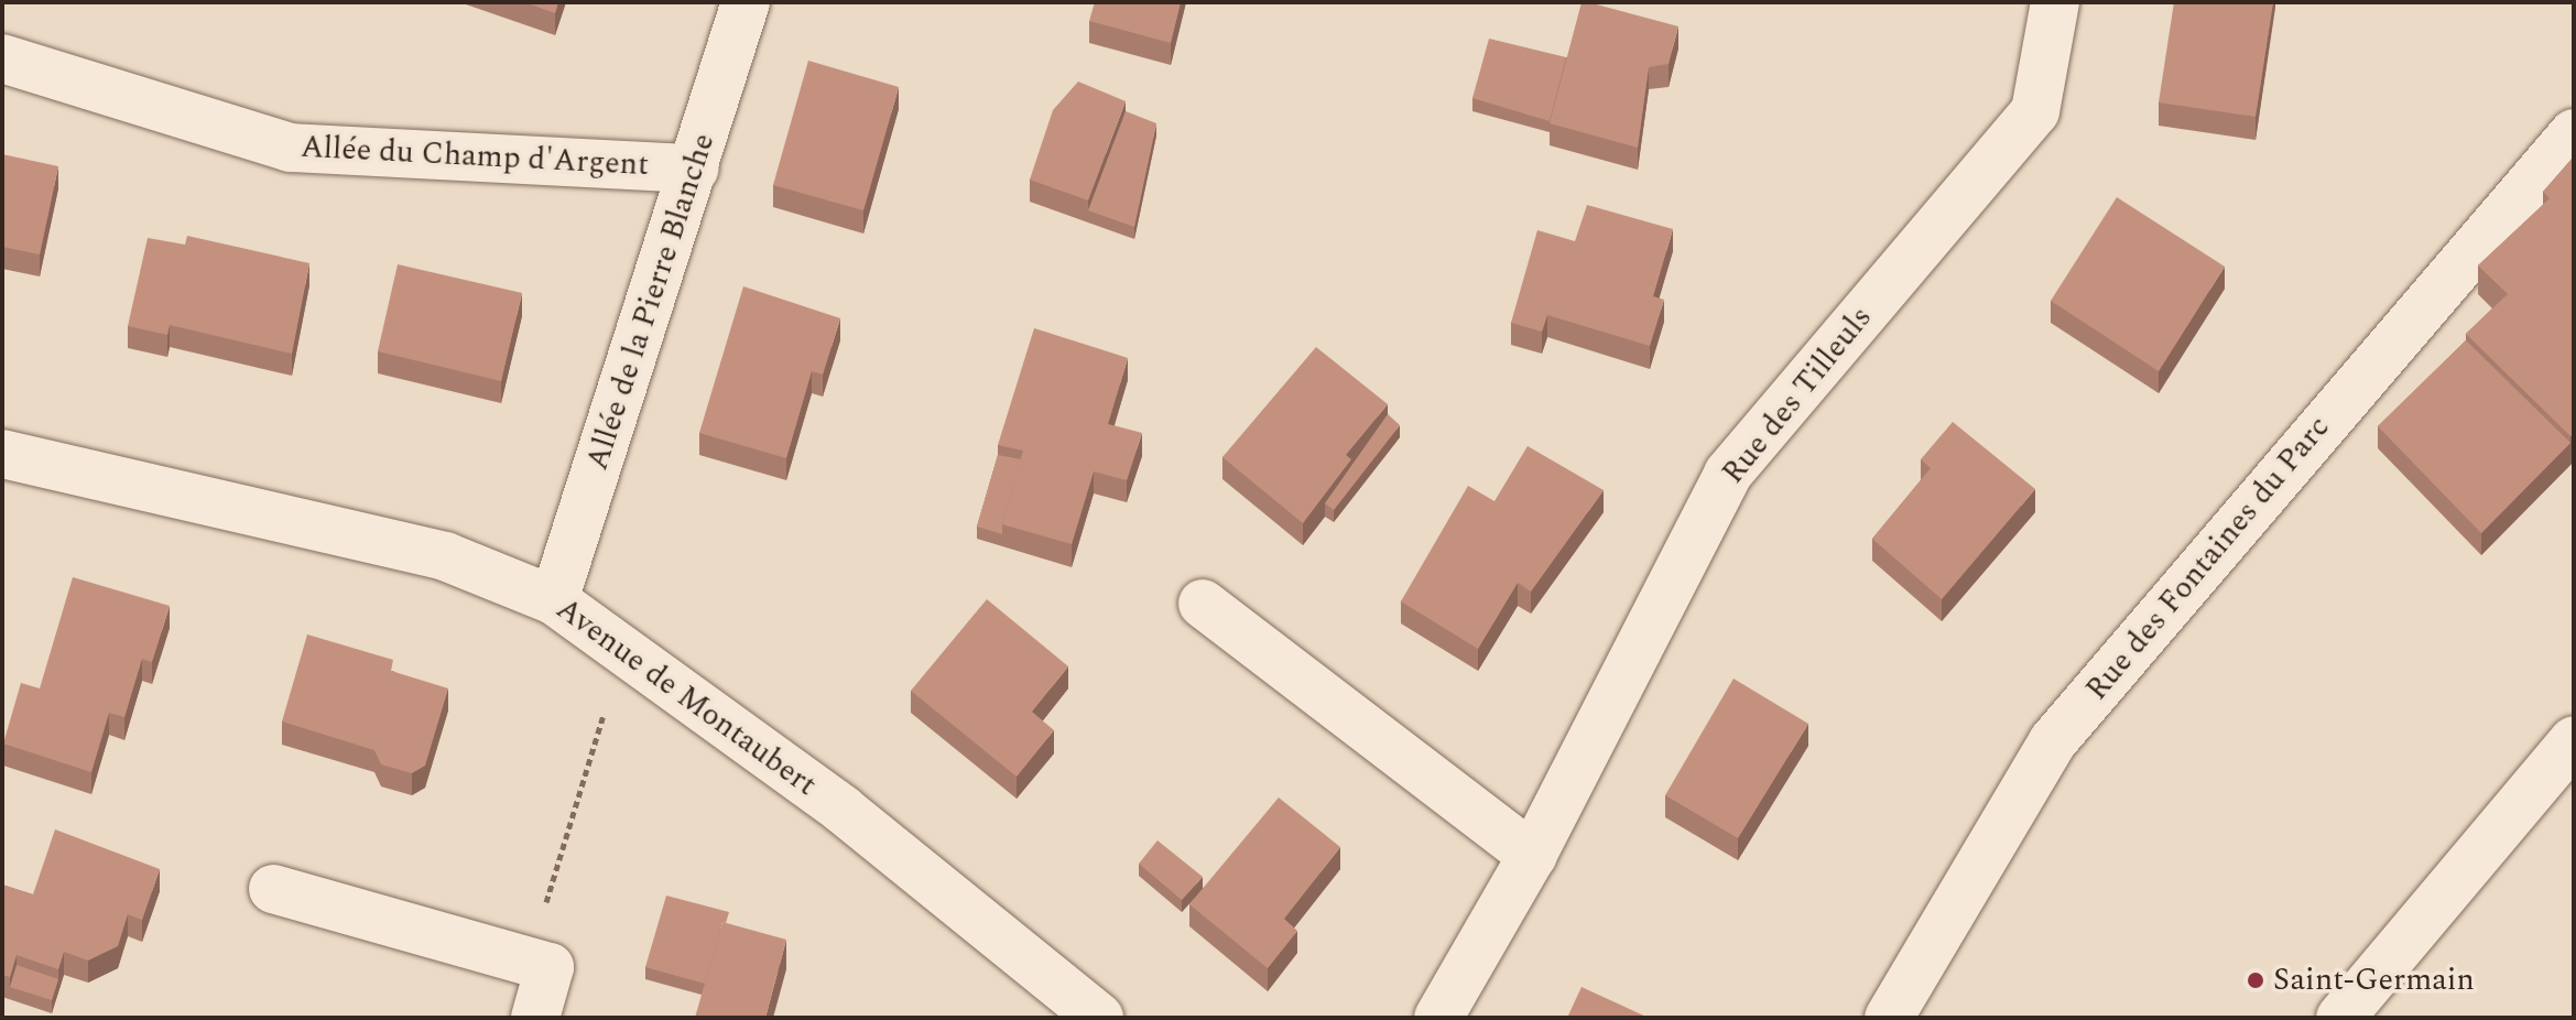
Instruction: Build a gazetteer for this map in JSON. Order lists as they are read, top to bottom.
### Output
{
  "streets": {
    "street": [
      "Allée du Champ d'Argent",
      "Allée de la Pierre Blanche",
      "Rue des Tilleuls",
      "Rue des Fontaines du Parc",
      "Avenue de Montaubert"
    ]
  },
  "crossings": [
    ["Allée du Champ d'Argent", "Allée de la Pierre Blanche"],
    ["Allée de la Pierre Blanche", "Avenue de Montaubert"]
  ],
  "places": ["Saint-Germain"]
}
